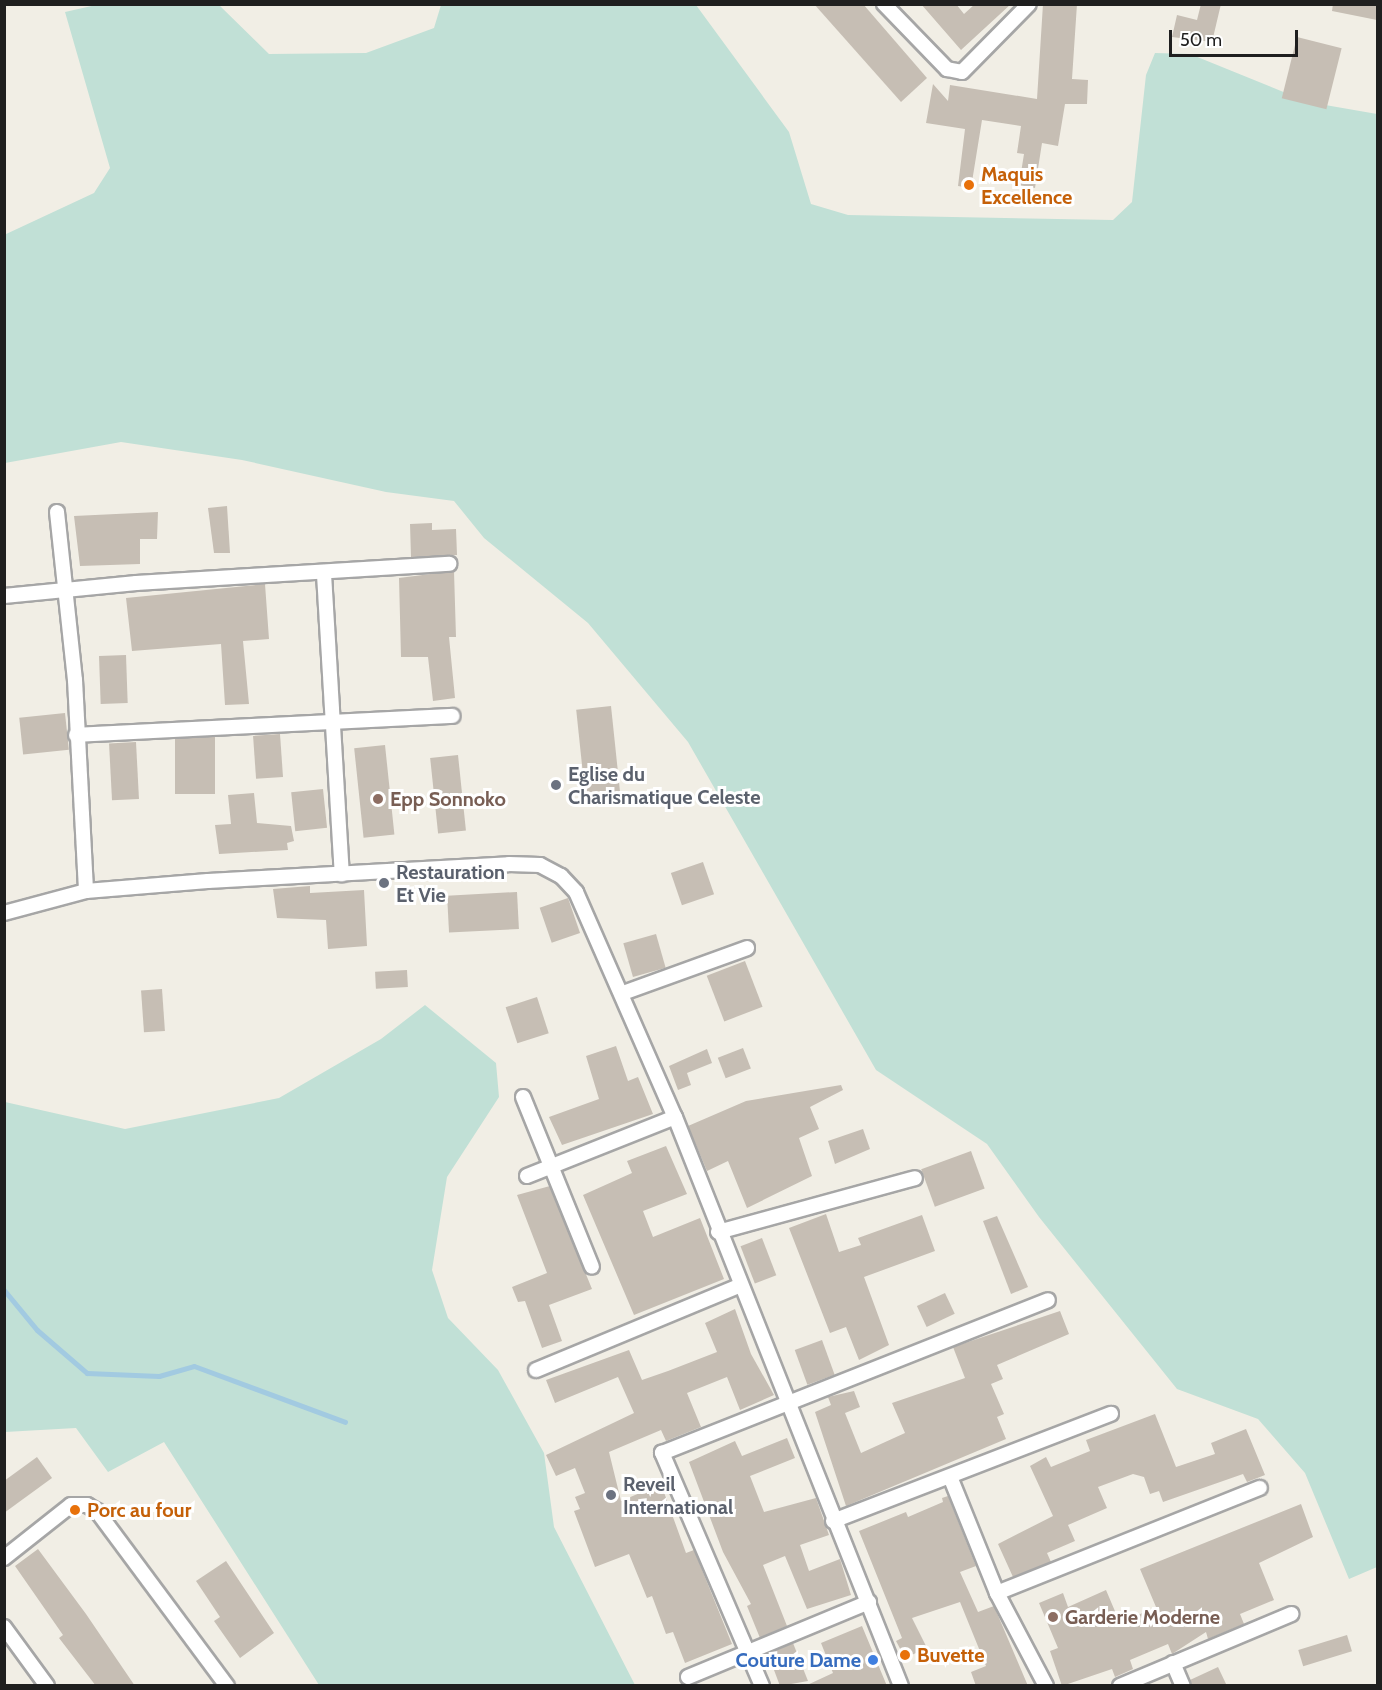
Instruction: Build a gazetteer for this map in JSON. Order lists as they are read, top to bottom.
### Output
{
  "places": [
    "Maquis Excellence",
    "Eglise du Charismatique Celeste",
    "Epp Sonnoko",
    "Restauration Et Vie",
    "Reveil International",
    "Porc au four",
    "Garderie Moderne",
    "Buvette",
    "Couture Dame"
  ],
  "scale_bar": "50 m"
}
